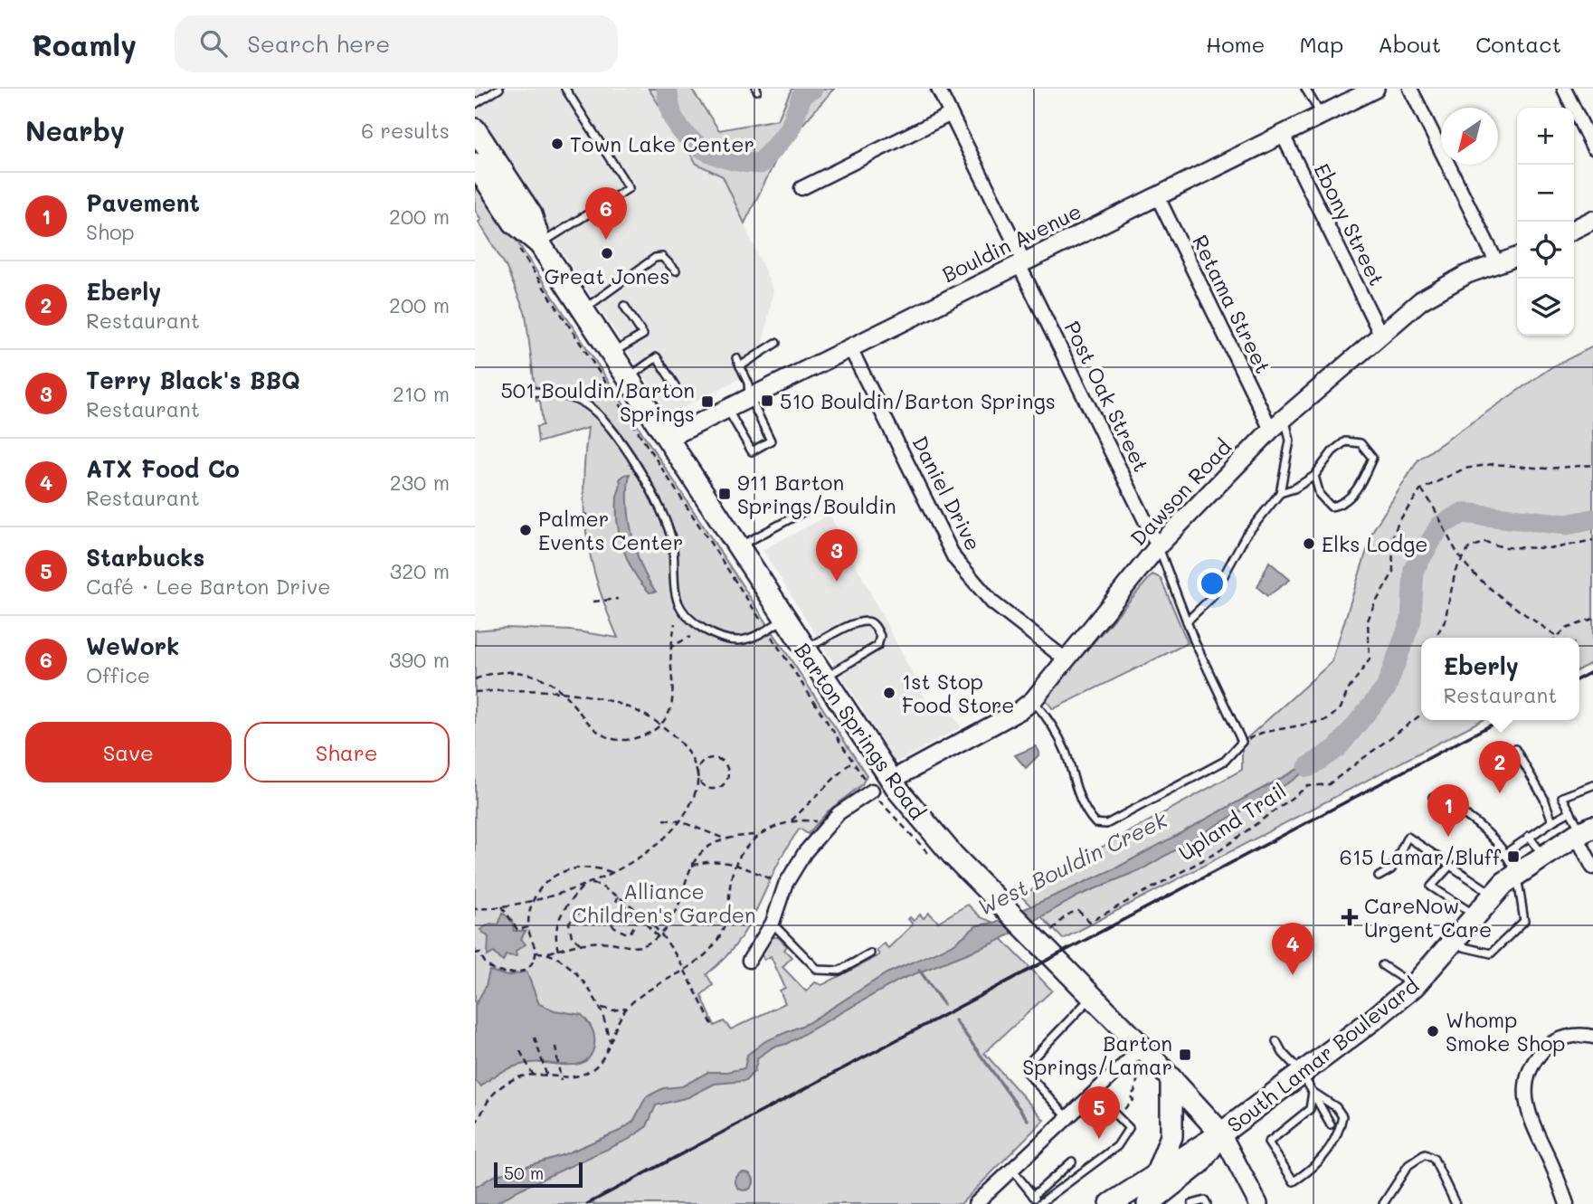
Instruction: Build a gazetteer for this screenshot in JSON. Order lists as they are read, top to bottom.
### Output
{
  "streets": {
    "main road": ["Barton Springs Road", "South Lamar Boulevard"],
    "street": [
      "Ebony Street",
      "Bouldin Avenue",
      "Retama Street",
      "Post Oak Street",
      "Dawson Road",
      "Daniel Drive"
    ],
    "path": ["Upland Trail"]
  },
  "crossings": [
    ["Ebony Street", "Bouldin Avenue"],
    ["Ebony Street", "Dawson Road"],
    ["Bouldin Avenue", "Retama Street"],
    ["Bouldin Avenue", "Post Oak Street"],
    ["Bouldin Avenue", "Daniel Drive"],
    ["Bouldin Avenue", "Barton Springs Road"],
    ["Retama Street", "Dawson Road"],
    ["Post Oak Street", "Dawson Road"],
    ["Dawson Road", "Daniel Drive"],
    ["Dawson Road", "Barton Springs Road"],
    ["Barton Springs Road", "Upland Trail"],
    ["Barton Springs Road", "South Lamar Boulevard"]
  ],
  "water": ["West Bouldin Creek"],
  "parks": ["Alliance Children's Garden"],
  "places": {
    "other": [
      "Town Lake Center",
      "Great Jones",
      "Palmer Events Center",
      "Elks Lodge",
      "1st Stop Food Store",
      "Whomp Smoke Shop"
    ],
    "transit": [
      "510 Bouldin/Barton Springs",
      "501 Bouldin/Barton Springs",
      "911 Barton Springs/Bouldin",
      "615 Lamar/Bluff",
      "Barton Springs/Lamar"
    ],
    "health": ["CareNow Urgent Care"]
  },
  "scale_bar": "50 m",
  "north": "bottom left",
  "page": {
    "header": "Roamly",
    "search": "Search here",
    "nav": [
      "Home",
      "Map",
      "About",
      "Contact"
    ],
    "heading": ["Nearby", "6 results"],
    "map_buttons": ["+", "−"],
    "list": [
      {
        "mark": "1",
        "name": "Pavement",
        "note": "Shop",
        "value": "200 m"
      },
      {
        "mark": "2",
        "name": "Eberly",
        "note": "Restaurant",
        "value": "200 m"
      },
      {
        "mark": "3",
        "name": "Terry Black's BBQ",
        "note": "Restaurant",
        "value": "210 m"
      },
      {
        "mark": "4",
        "name": "ATX Food Co",
        "note": "Restaurant",
        "value": "230 m"
      },
      {
        "mark": "5",
        "name": "Starbucks",
        "note": "Café · Lee Barton Drive",
        "value": "320 m"
      },
      {
        "mark": "6",
        "name": "WeWork",
        "note": "Office",
        "value": "390 m"
      }
    ],
    "pins": [
      "6",
      "3",
      "2",
      "1",
      "4",
      "5"
    ],
    "popup": ["Eberly", "Restaurant"],
    "buttons": ["Save", "Share"],
    "scale": "50 m"
  }
}
